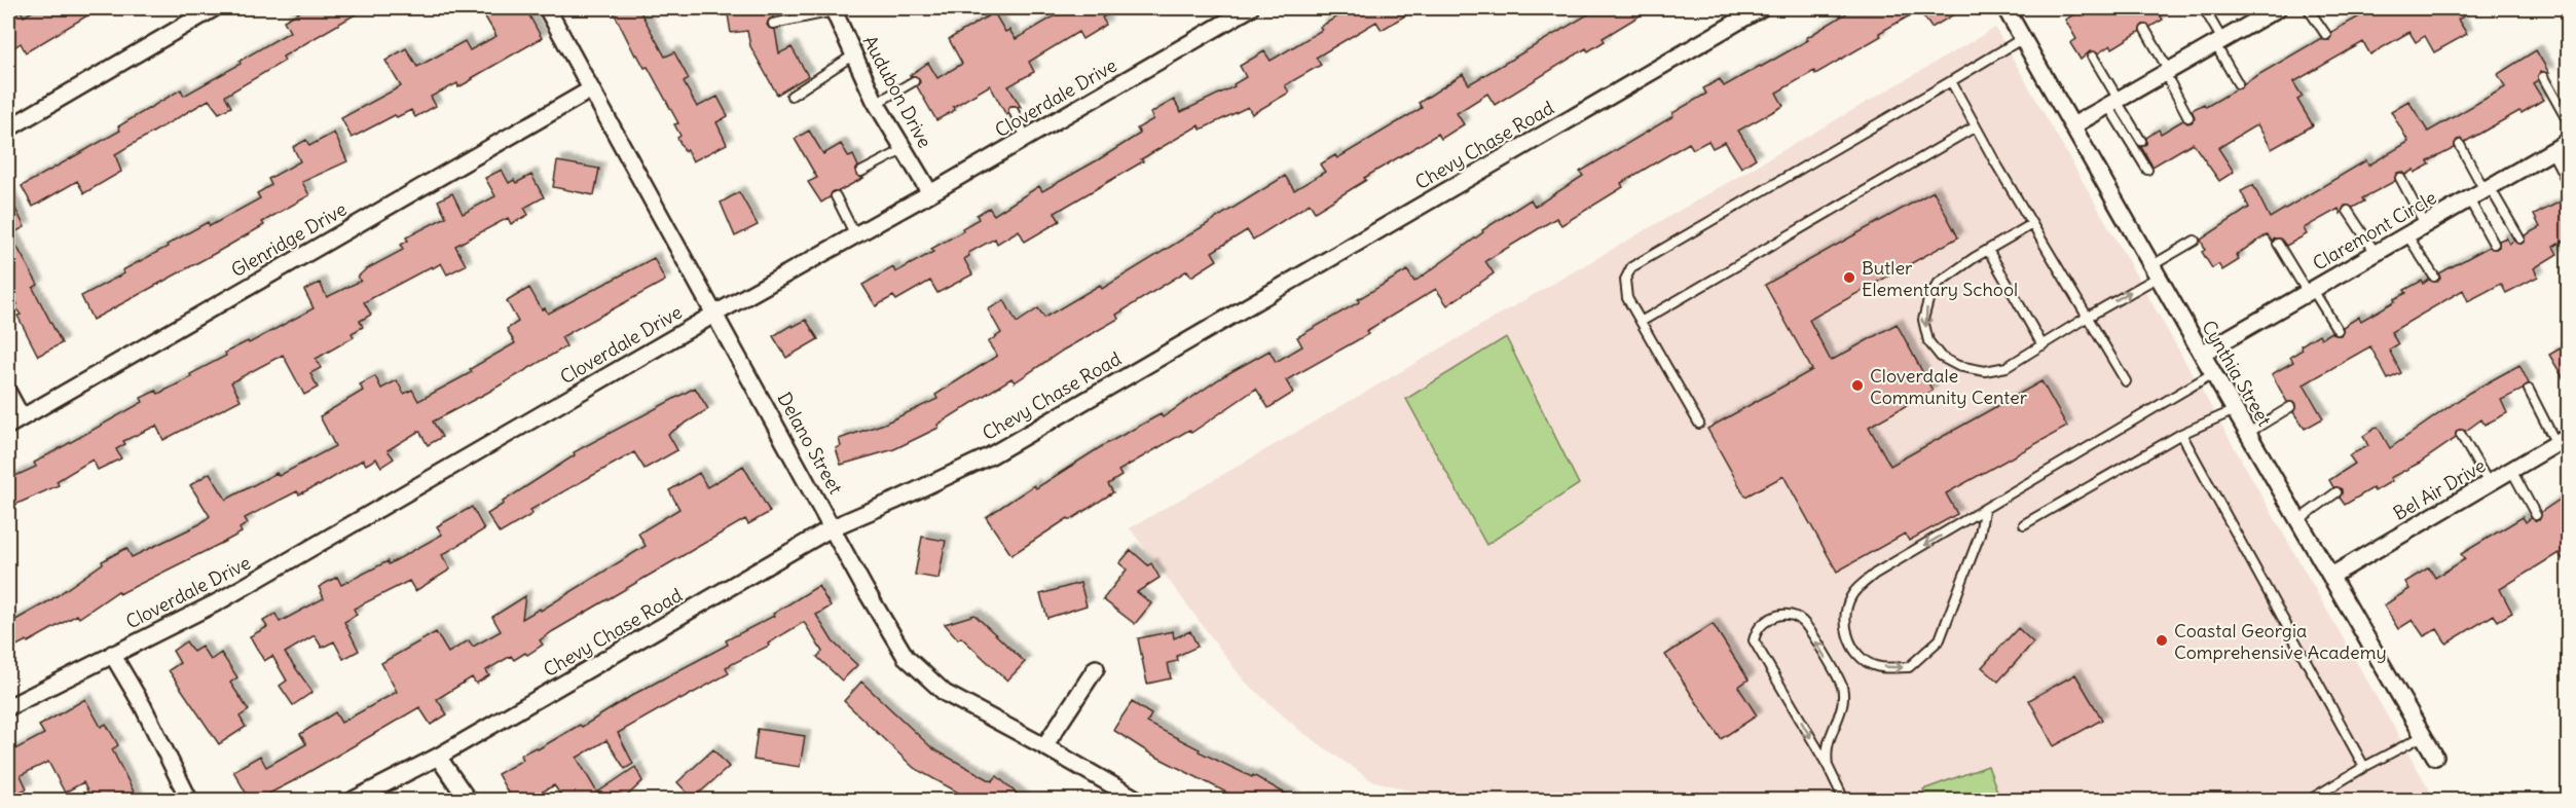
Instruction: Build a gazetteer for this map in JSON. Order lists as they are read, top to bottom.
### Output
{
  "streets": {
    "street": [
      "Audubon Drive",
      "Cloverdale Drive",
      "Chevy Chase Road",
      "Claremont Circle",
      "Glenridge Drive",
      "Cynthia Street",
      "Delano Street",
      "Bel Air Drive"
    ]
  },
  "crossings": [
    ["Audubon Drive", "Cloverdale Drive"],
    ["Cloverdale Drive", "Delano Street"],
    ["Chevy Chase Road", "Delano Street"],
    ["Claremont Circle", "Cynthia Street"],
    ["Glenridge Drive", "Delano Street"],
    ["Cynthia Street", "Bel Air Drive"]
  ],
  "places": ["Butler Elementary School", "Cloverdale Community Center", "Coastal Georgia Comprehensive Academy"]
}
